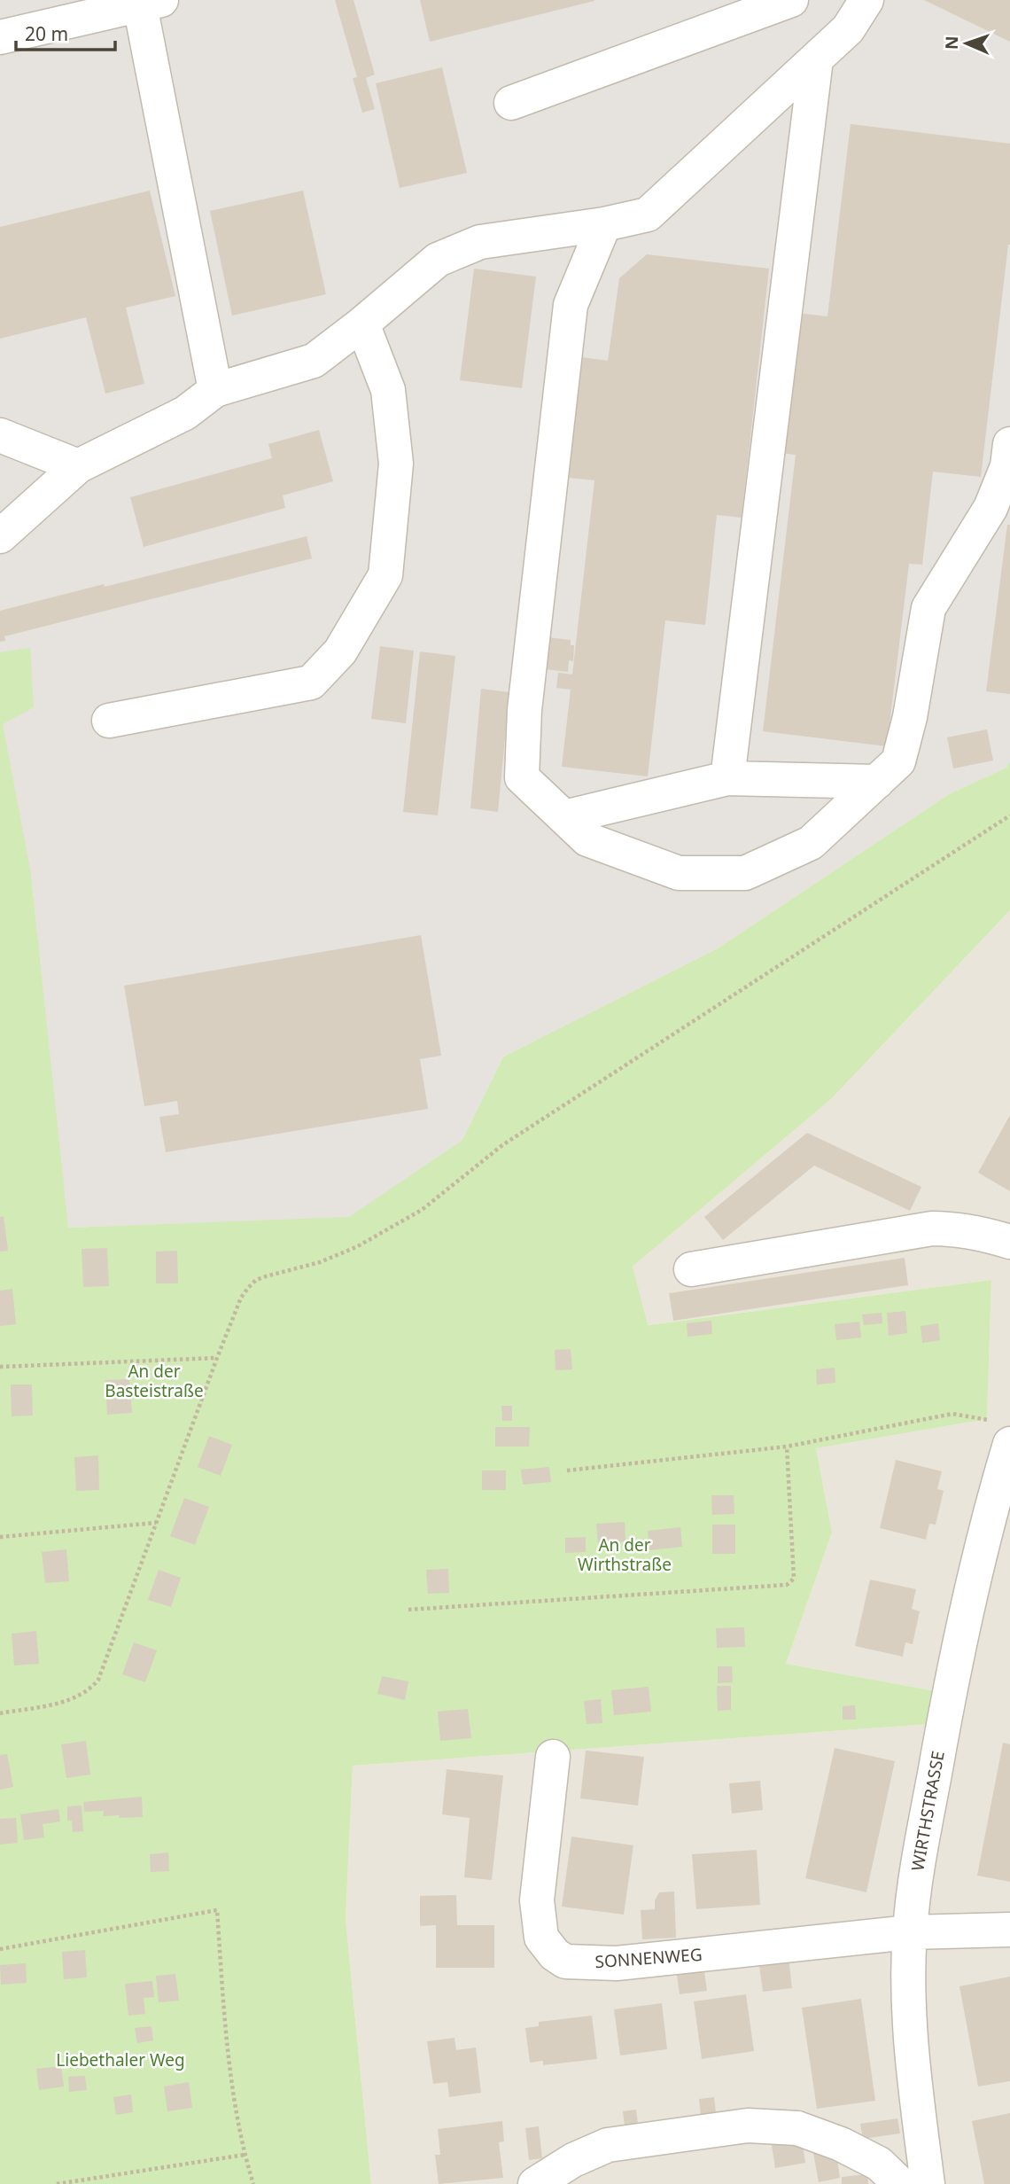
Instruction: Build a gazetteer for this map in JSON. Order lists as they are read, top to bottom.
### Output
{
  "streets": {
    "street": ["WIRTHSTRASSE", "SONNENWEG"]
  },
  "crossings": [
    ["WIRTHSTRASSE", "SONNENWEG"]
  ],
  "parks": ["An der Basteistraße", "An der Wirthstraße", "Liebethaler Weg"],
  "scale_bar": "20 m",
  "north": "left"
}
